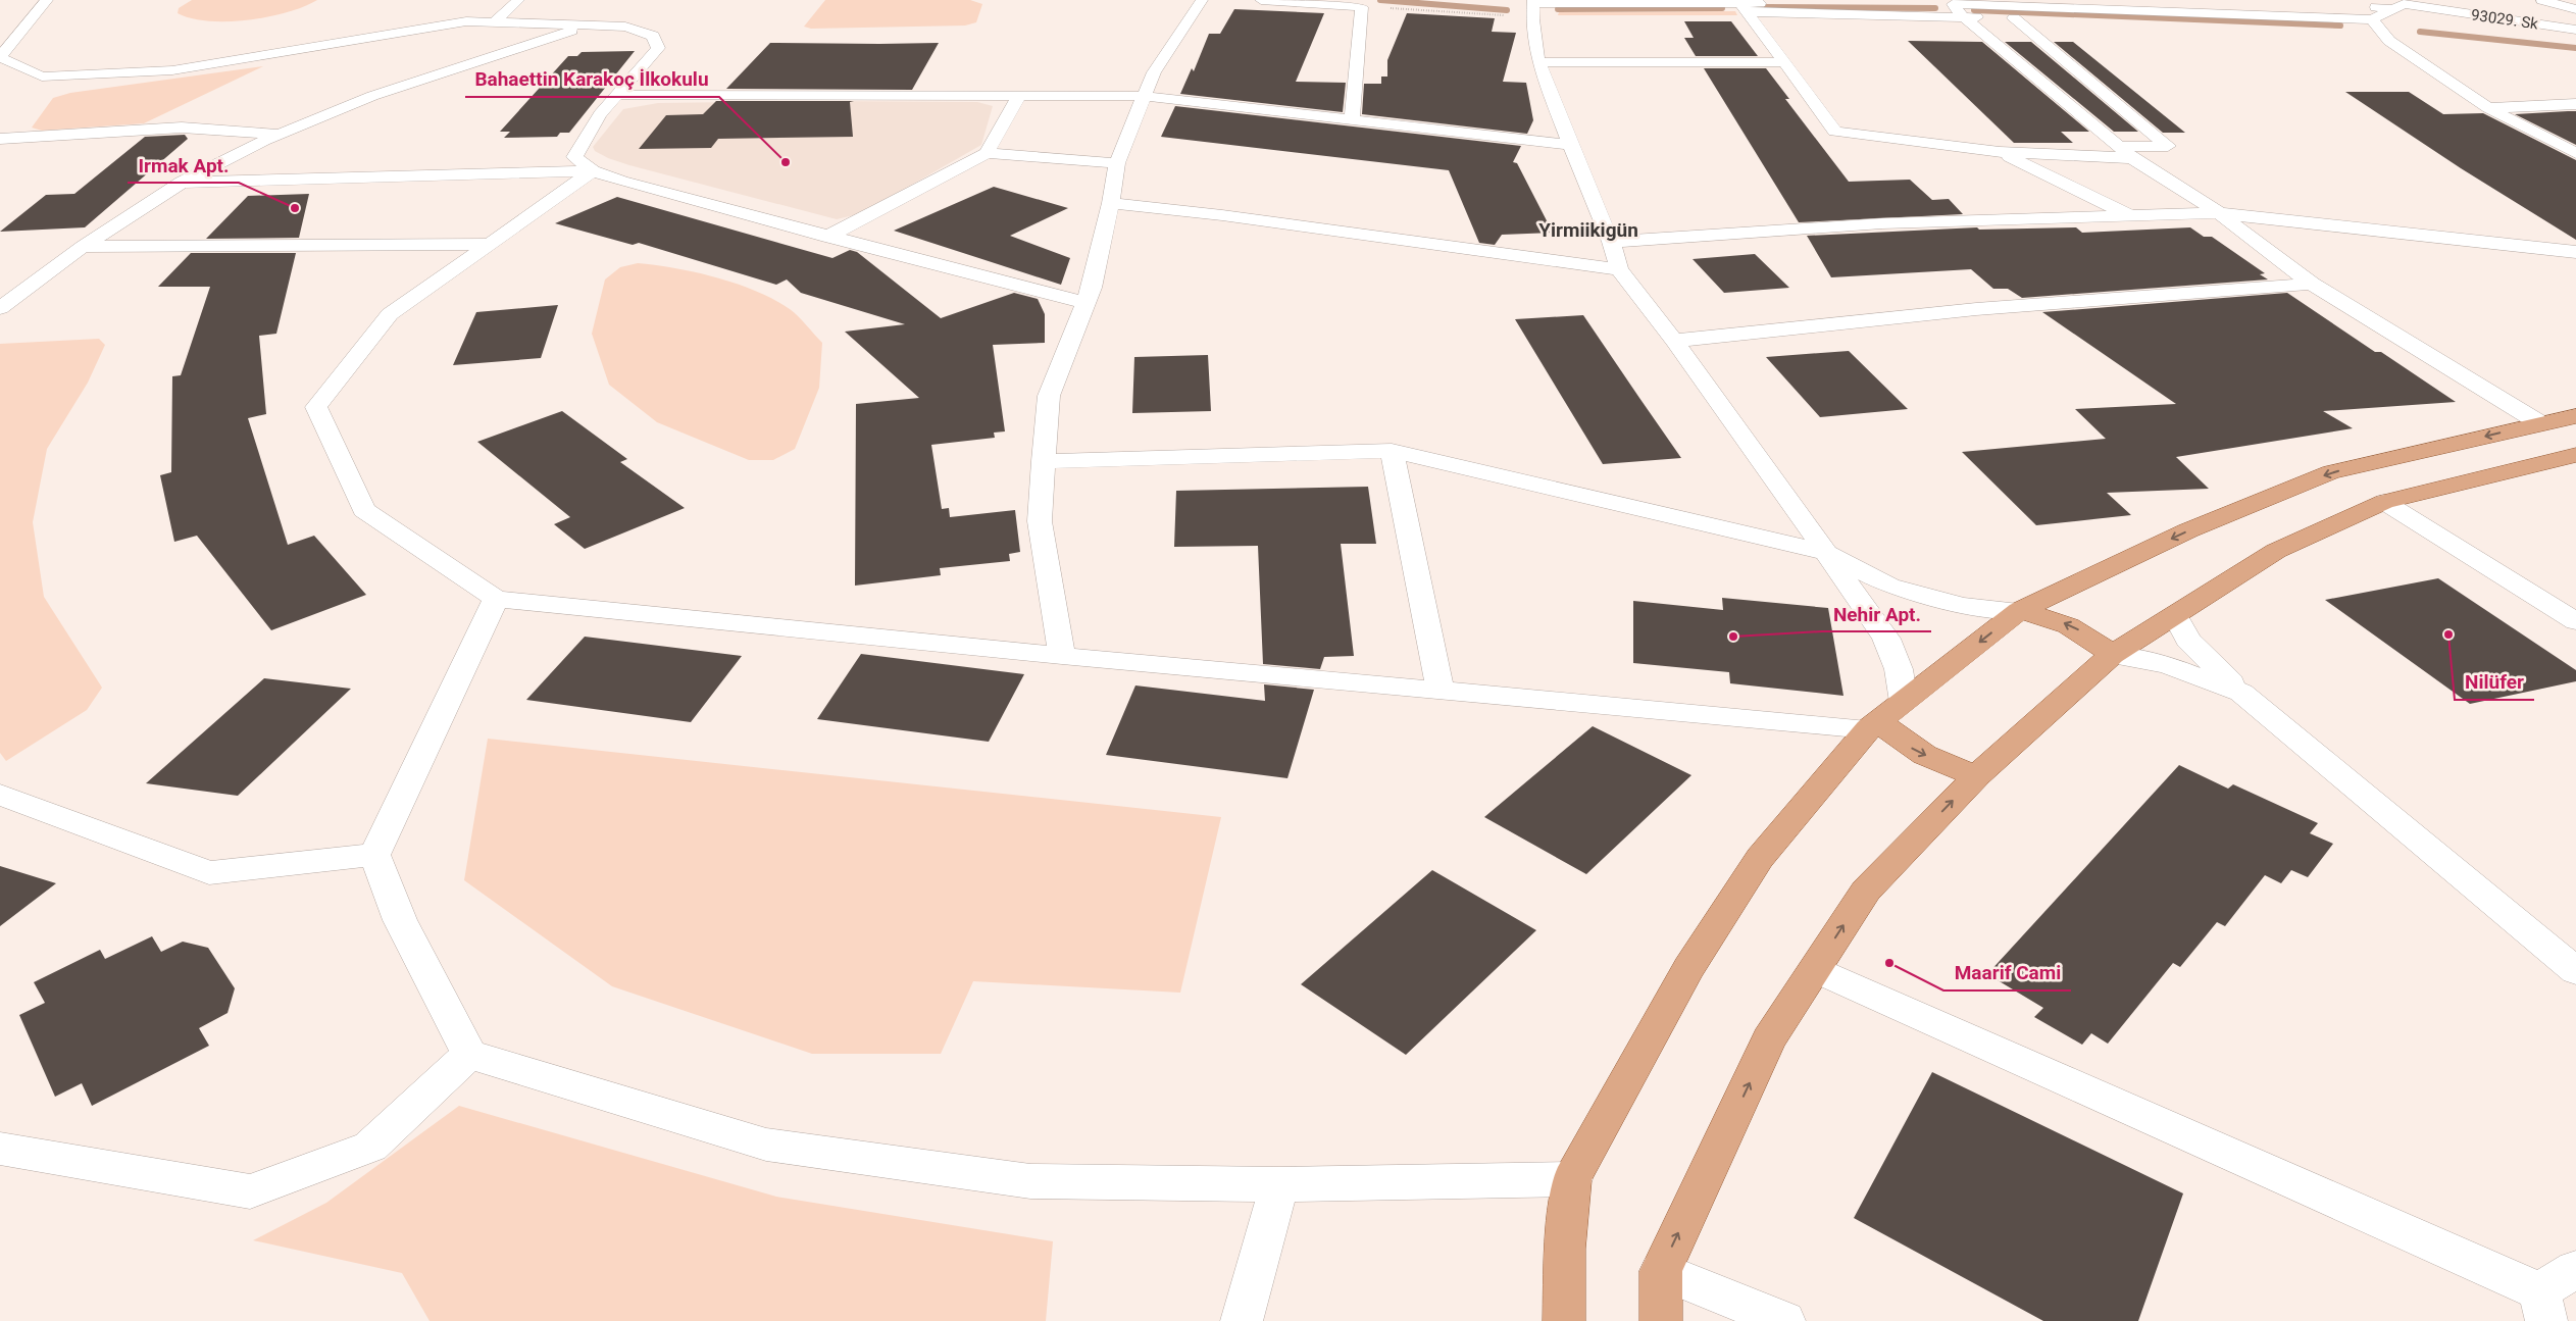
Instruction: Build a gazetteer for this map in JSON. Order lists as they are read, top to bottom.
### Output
{
  "streets": {
    "street": ["93029. Sk"]
  },
  "districts": ["Yirmiikigün"],
  "places": [
    "Bahaettin Karakoç İlkokulu",
    "Irmak Apt.",
    "Nilüfer",
    "Nehir Apt.",
    "Maarif Cami"
  ]
}
